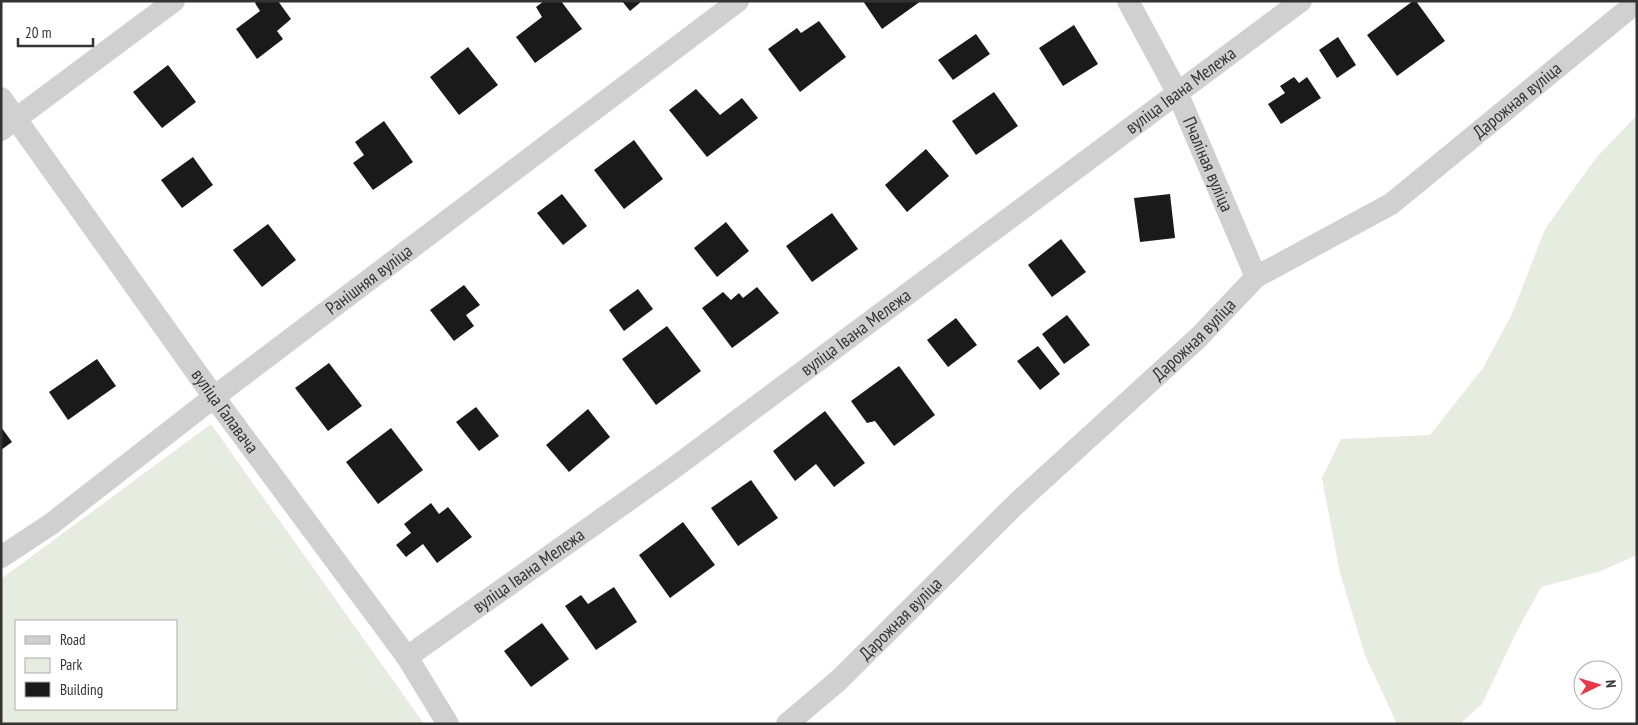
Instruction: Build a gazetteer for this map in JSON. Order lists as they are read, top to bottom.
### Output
{
  "streets": {
    "street": [
      "вуліца Івана Мележа",
      "Дарожная вуліца",
      "Пчаліная вуліца",
      "Ранішняя вуліца",
      "вуліца Галавача"
    ]
  },
  "crossings": [
    ["вуліца Івана Мележа", "Пчаліная вуліца"],
    ["вуліца Івана Мележа", "вуліца Галавача"],
    ["Дарожная вуліца", "Пчаліная вуліца"],
    ["Ранішняя вуліца", "вуліца Галавача"]
  ],
  "legend": ["Road", "Park", "Building"],
  "scale_bar": "20 m",
  "north": "right"
}
